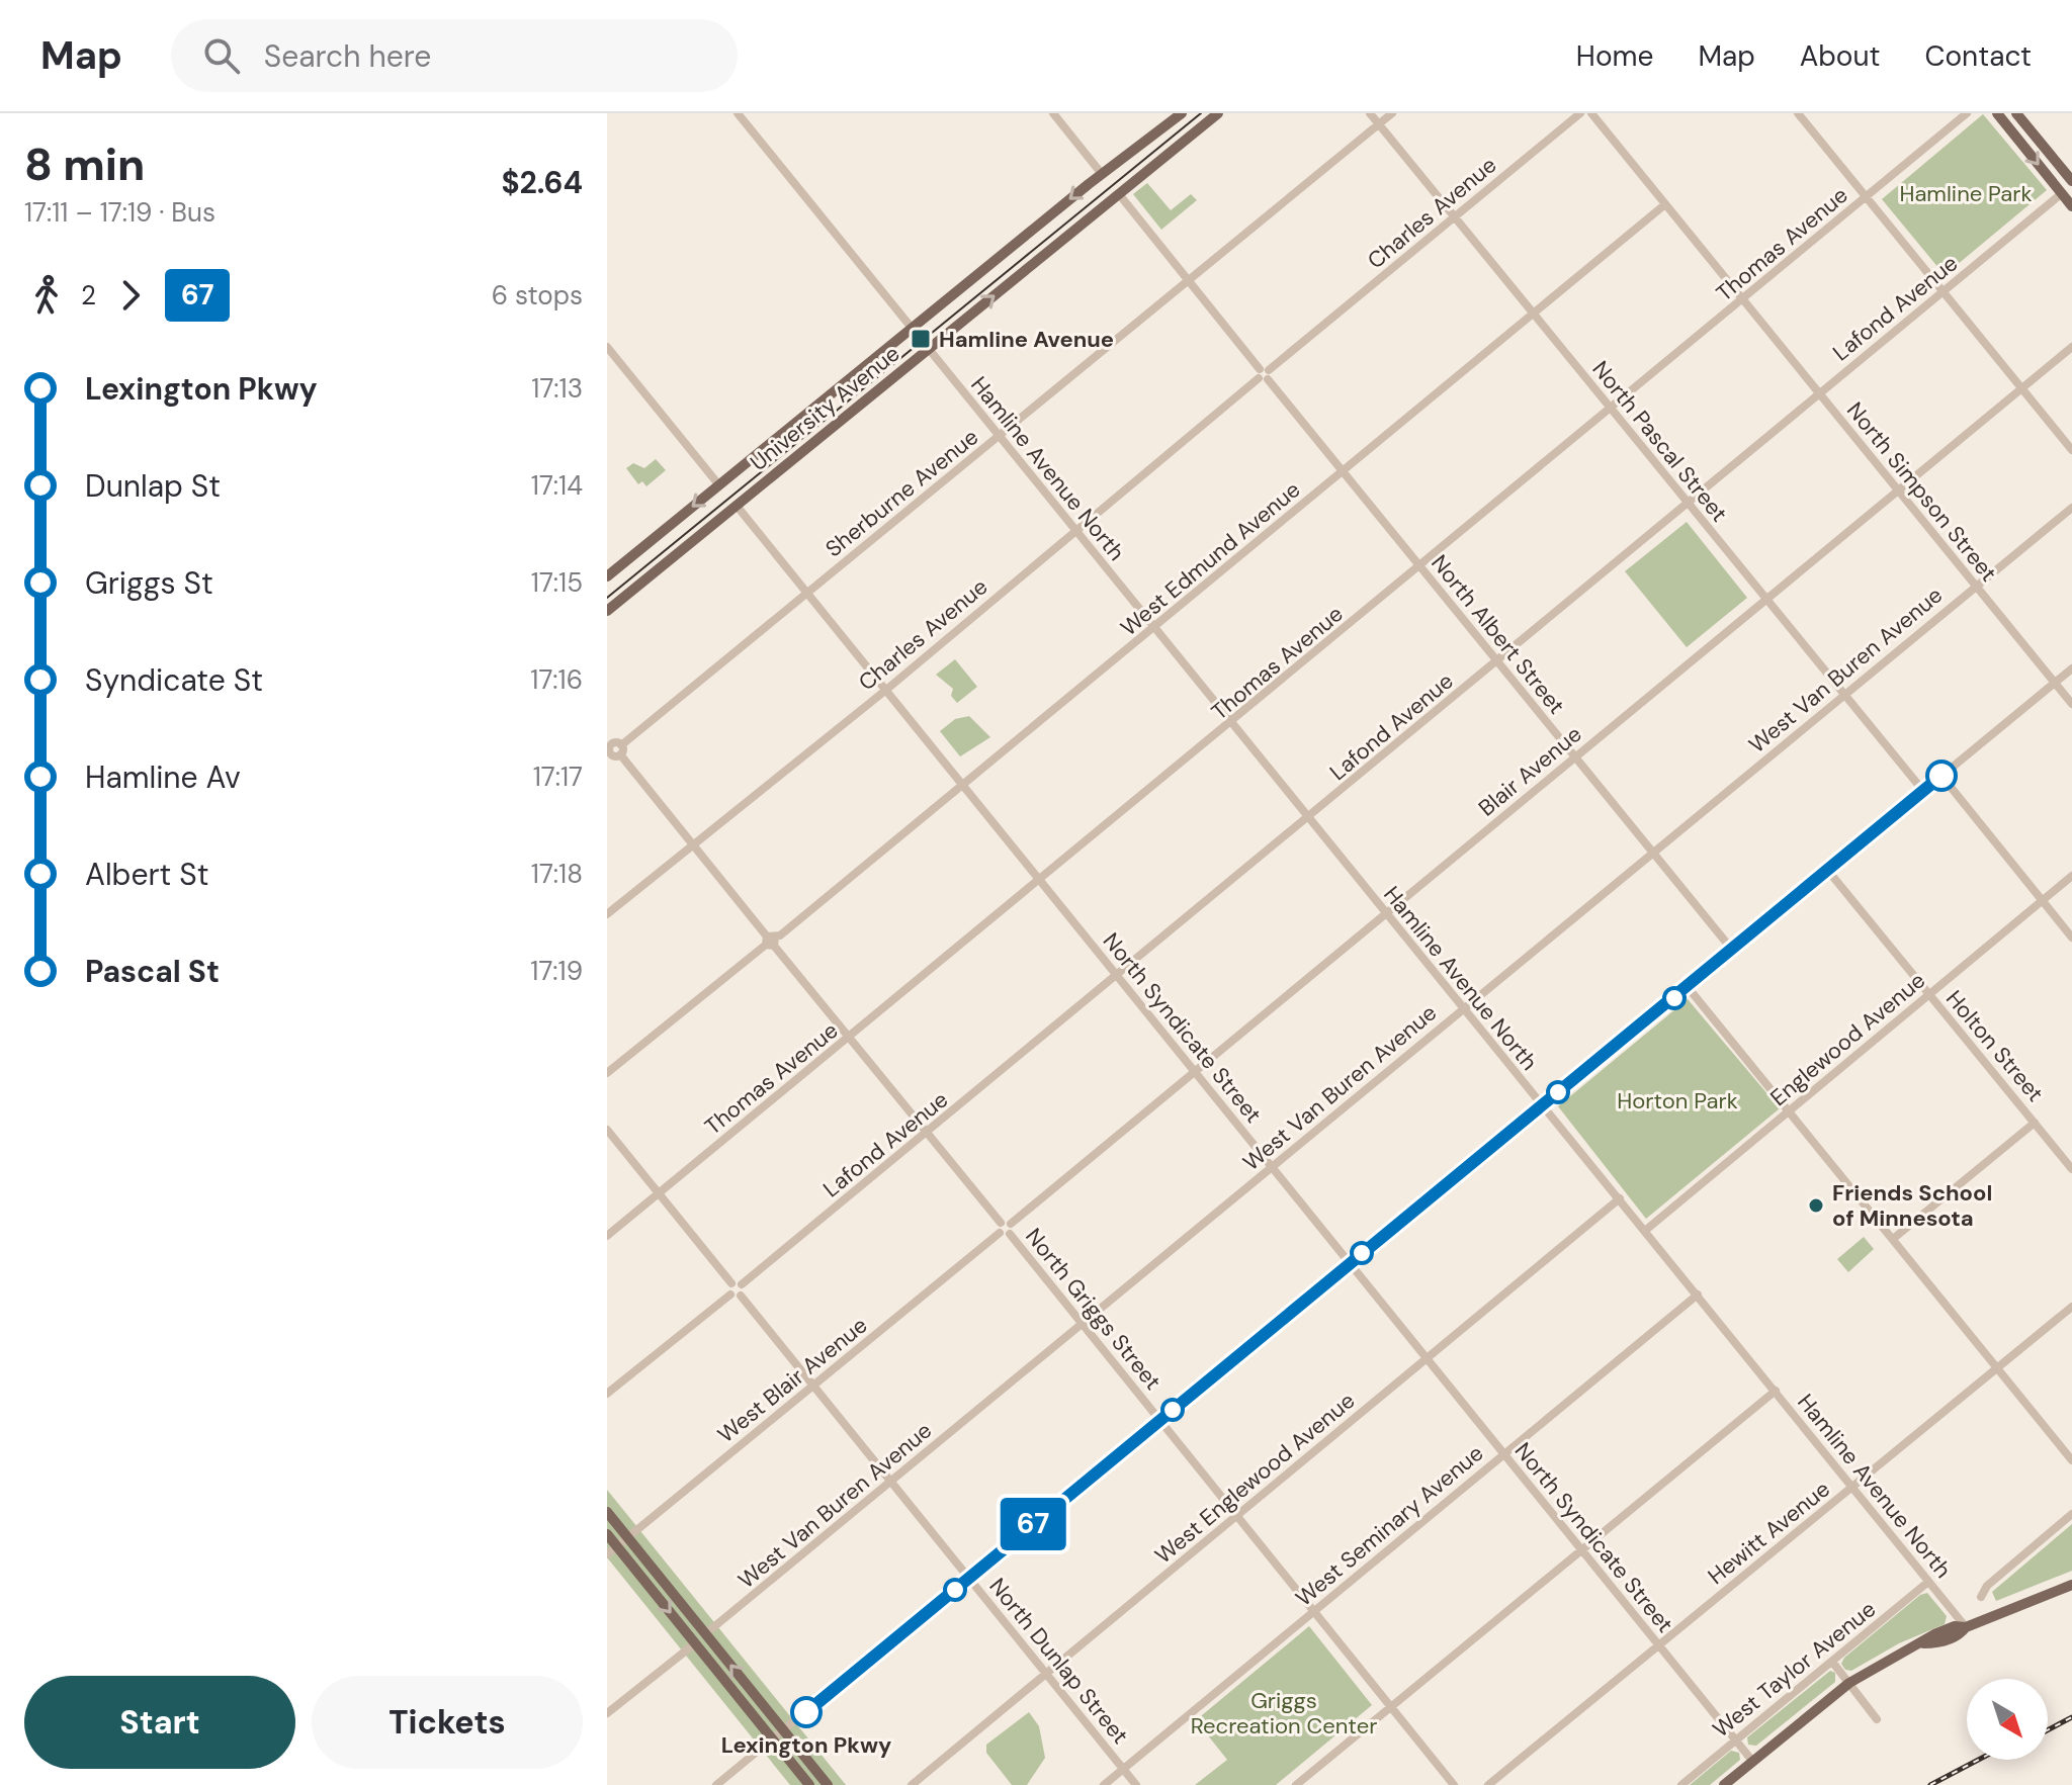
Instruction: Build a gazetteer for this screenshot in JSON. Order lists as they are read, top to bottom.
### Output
{
  "streets": {
    "main road": ["University Avenue"],
    "street": [
      "Charles Avenue",
      "Thomas Avenue",
      "Lafond Avenue",
      "North Pascal Street",
      "Hamline Avenue North",
      "North Simpson Street",
      "Sherburne Avenue",
      "West Edmund Avenue",
      "North Albert Street",
      "West Van Buren Avenue",
      "Blair Avenue",
      "North Syndicate Street",
      "Englewood Avenue",
      "Holton Street",
      "North Griggs Street",
      "West Blair Avenue",
      "West Englewood Avenue",
      "West Seminary Avenue",
      "Hewitt Avenue",
      "North Dunlap Street",
      "West Taylor Avenue"
    ]
  },
  "crossings": [
    ["Charles Avenue", "North Pascal Street"],
    ["Charles Avenue", "Hamline Avenue North"],
    ["Charles Avenue", "North Albert Street"],
    ["Charles Avenue", "North Syndicate Street"],
    ["Charles Avenue", "North Griggs Street"],
    ["Thomas Avenue", "North Pascal Street"],
    ["Thomas Avenue", "Hamline Avenue North"],
    ["Thomas Avenue", "North Simpson Street"],
    ["Thomas Avenue", "North Albert Street"],
    ["Thomas Avenue", "North Syndicate Street"],
    ["Thomas Avenue", "North Griggs Street"],
    ["Lafond Avenue", "North Pascal Street"],
    ["Lafond Avenue", "Hamline Avenue North"],
    ["Lafond Avenue", "North Simpson Street"],
    ["Lafond Avenue", "North Albert Street"],
    ["Lafond Avenue", "North Syndicate Street"],
    ["Lafond Avenue", "North Griggs Street"],
    ["University Avenue", "Hamline Avenue North"],
    ["University Avenue", "North Albert Street"],
    ["University Avenue", "North Syndicate Street"],
    ["North Pascal Street", "Sherburne Avenue"],
    ["North Pascal Street", "West Edmund Avenue"],
    ["North Pascal Street", "West Van Buren Avenue"],
    ["North Pascal Street", "Blair Avenue"],
    ["Hamline Avenue North", "Sherburne Avenue"],
    ["Hamline Avenue North", "West Edmund Avenue"],
    ["Hamline Avenue North", "West Van Buren Avenue"],
    ["Hamline Avenue North", "Blair Avenue"],
    ["Hamline Avenue North", "Englewood Avenue"],
    ["Hamline Avenue North", "West Englewood Avenue"],
    ["Hamline Avenue North", "West Seminary Avenue"],
    ["Hamline Avenue North", "Hewitt Avenue"],
    ["Hamline Avenue North", "West Taylor Avenue"],
    ["North Simpson Street", "West Edmund Avenue"],
    ["North Simpson Street", "West Van Buren Avenue"],
    ["North Simpson Street", "Blair Avenue"],
    ["Sherburne Avenue", "North Albert Street"],
    ["Sherburne Avenue", "North Syndicate Street"],
    ["Sherburne Avenue", "North Griggs Street"],
    ["West Edmund Avenue", "North Albert Street"],
    ["West Edmund Avenue", "North Syndicate Street"],
    ["West Edmund Avenue", "North Griggs Street"],
    ["North Albert Street", "West Van Buren Avenue"],
    ["North Albert Street", "Blair Avenue"],
    ["West Van Buren Avenue", "North Syndicate Street"],
    ["West Van Buren Avenue", "North Griggs Street"],
    ["West Van Buren Avenue", "North Dunlap Street"],
    ["Blair Avenue", "North Syndicate Street"],
    ["Blair Avenue", "North Griggs Street"],
    ["Blair Avenue", "West Blair Avenue"],
    ["North Syndicate Street", "West Englewood Avenue"],
    ["North Syndicate Street", "West Seminary Avenue"],
    ["North Syndicate Street", "Hewitt Avenue"],
    ["North Syndicate Street", "West Taylor Avenue"],
    ["Englewood Avenue", "Holton Street"],
    ["North Griggs Street", "West Blair Avenue"],
    ["North Griggs Street", "West Englewood Avenue"],
    ["North Griggs Street", "West Seminary Avenue"],
    ["West Blair Avenue", "North Dunlap Street"],
    ["West Englewood Avenue", "North Dunlap Street"],
    ["West Seminary Avenue", "North Dunlap Street"]
  ],
  "parks": ["Hamline Park", "Horton Park", "Griggs Recreation Center"],
  "places": {
    "transit": ["Hamline Avenue"],
    "other": ["Friends School of Minnesota", "Lexington Pkwy"]
  },
  "lines": ["bus line 67"],
  "north": "bottom right",
  "page": {
    "header": "Map",
    "search": "Search here",
    "nav": [
      "Home",
      "Map",
      "About",
      "Contact"
    ],
    "heading": ["8 min", "17:11 – 17:19 · Bus", "$2.64"],
    "on_map": "67",
    "legs": ["2", "67", "6 stops"],
    "list": [
      {
        "name": "Lexington Pkwy",
        "value": "17:13"
      },
      {
        "name": "Dunlap St",
        "value": "17:14"
      },
      {
        "name": "Griggs St",
        "value": "17:15"
      },
      {
        "name": "Syndicate St",
        "value": "17:16"
      },
      {
        "name": "Hamline Av",
        "value": "17:17"
      },
      {
        "name": "Albert St",
        "value": "17:18"
      },
      {
        "name": "Pascal St",
        "value": "17:19"
      }
    ],
    "buttons": ["Start", "Tickets"]
  }
}
